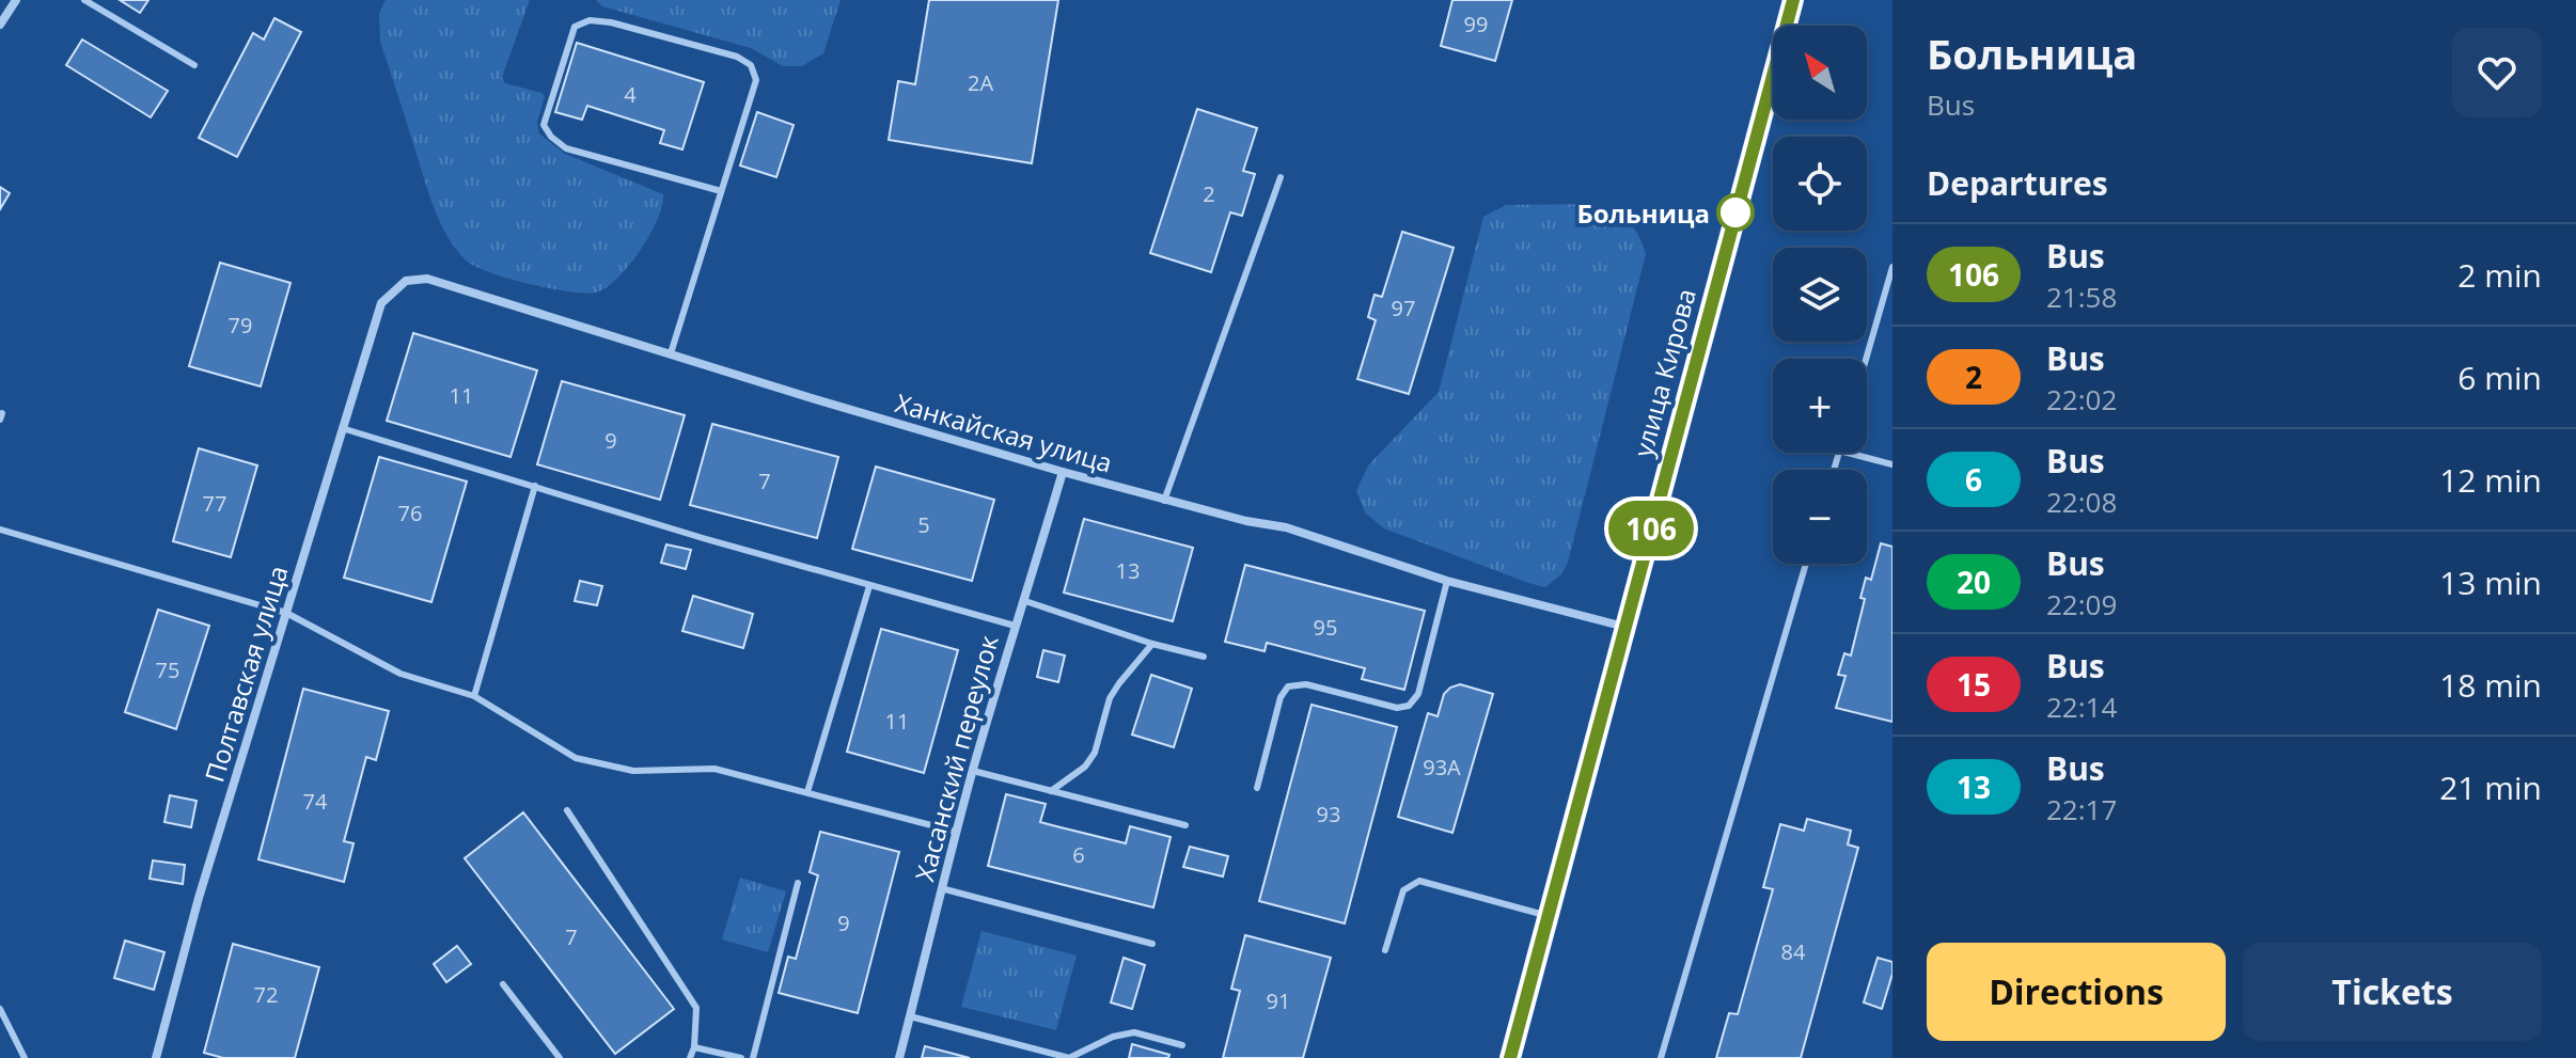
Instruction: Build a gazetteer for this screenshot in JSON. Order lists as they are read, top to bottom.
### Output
{
  "streets": {
    "main road": ["улица Кирова"],
    "street": ["Ханкайская улица", "Полтавская улица", "Хасанский переулок"]
  },
  "crossings": [
    ["улица Кирова", "Ханкайская улица"],
    ["Ханкайская улица", "Полтавская улица"],
    ["Ханкайская улица", "Хасанский переулок"]
  ],
  "places": ["Больница"],
  "lines": ["bus line 106"],
  "house_numbers": [
    "99",
    "2А",
    "4",
    "2",
    "97",
    "79",
    "11",
    "9",
    "7",
    "77",
    "76",
    "5",
    "13",
    "95",
    "75",
    "11",
    "93А",
    "74",
    "93",
    "6",
    "9",
    "7",
    "84",
    "72",
    "91"
  ],
  "north": "top left",
  "page": {
    "on_map": "106",
    "heading": [
      ["Больница", "Bus"],
      "Departures"
    ],
    "map_buttons": ["+", "−"],
    "list": [
      {
        "mark": "106",
        "name": "Bus",
        "note": "21:58",
        "value": "2 min"
      },
      {
        "mark": "2",
        "name": "Bus",
        "note": "22:02",
        "value": "6 min"
      },
      {
        "mark": "6",
        "name": "Bus",
        "note": "22:08",
        "value": "12 min"
      },
      {
        "mark": "20",
        "name": "Bus",
        "note": "22:09",
        "value": "13 min"
      },
      {
        "mark": "15",
        "name": "Bus",
        "note": "22:14",
        "value": "18 min"
      },
      {
        "mark": "13",
        "name": "Bus",
        "note": "22:17",
        "value": "21 min"
      }
    ],
    "buttons": ["Directions", "Tickets"]
  }
}
